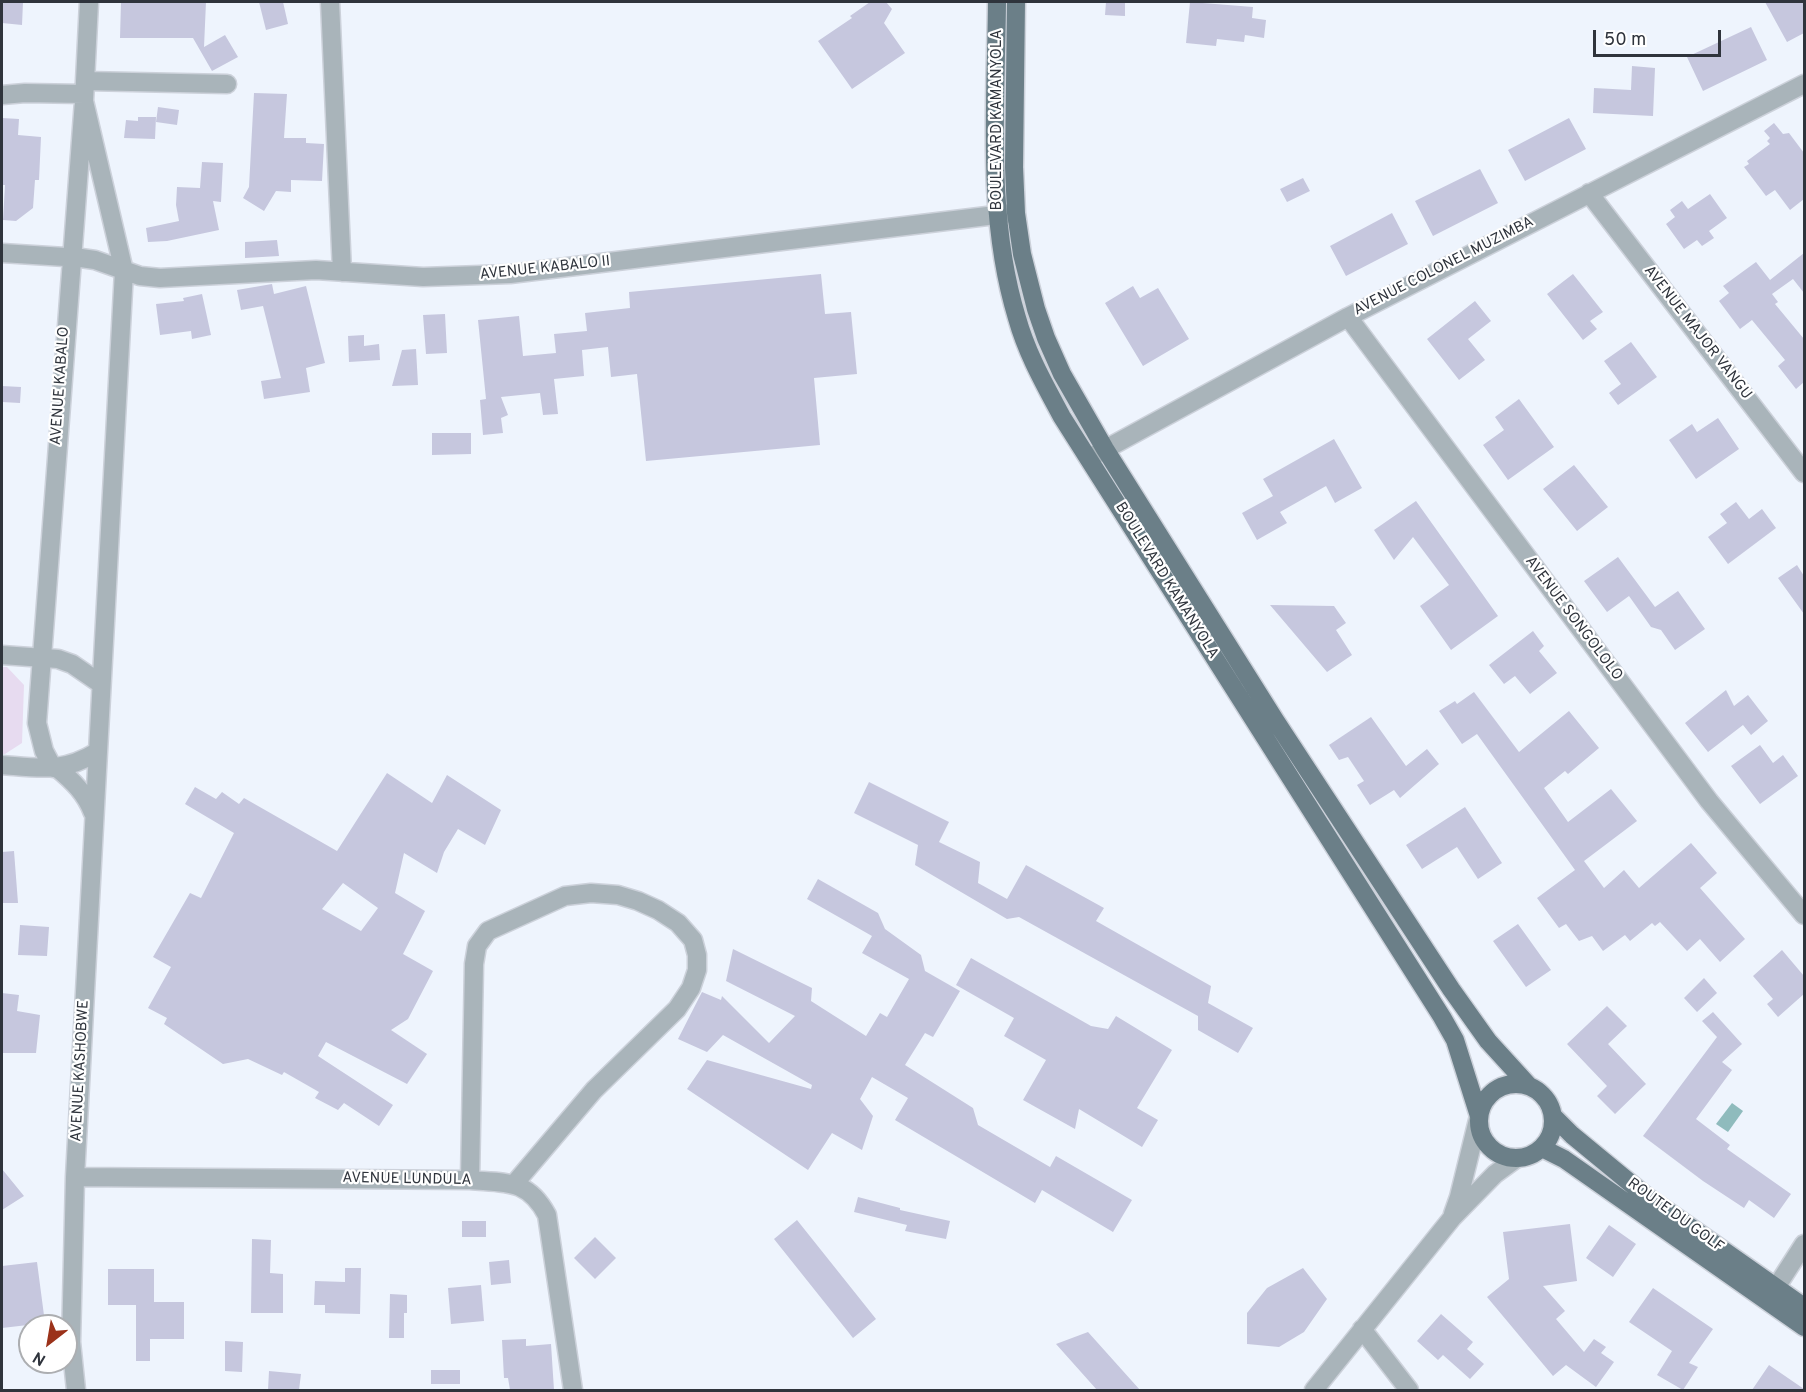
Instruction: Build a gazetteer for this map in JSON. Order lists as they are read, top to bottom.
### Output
{
  "streets": {
    "main road": ["BOULEVARD KAMANYOLA", "ROUTE DU GOLF"],
    "street": [
      "AVENUE COLONEL MUZIMBA",
      "AVENUE KABALO II",
      "AVENUE MAJOR VANGU",
      "AVENUE KABALO",
      "AVENUE SONGOLOLO",
      "AVENUE KASHOBWE",
      "AVENUE LUNDULA"
    ]
  },
  "crossings": [
    ["BOULEVARD KAMANYOLA", "AVENUE COLONEL MUZIMBA"],
    ["BOULEVARD KAMANYOLA", "AVENUE KABALO II"],
    ["BOULEVARD KAMANYOLA", "ROUTE DU GOLF"],
    ["AVENUE COLONEL MUZIMBA", "AVENUE MAJOR VANGU"],
    ["AVENUE COLONEL MUZIMBA", "AVENUE SONGOLOLO"],
    ["AVENUE KABALO II", "AVENUE KABALO"],
    ["AVENUE KASHOBWE", "AVENUE LUNDULA"]
  ],
  "scale_bar": "50 m",
  "north": "bottom left"
}
